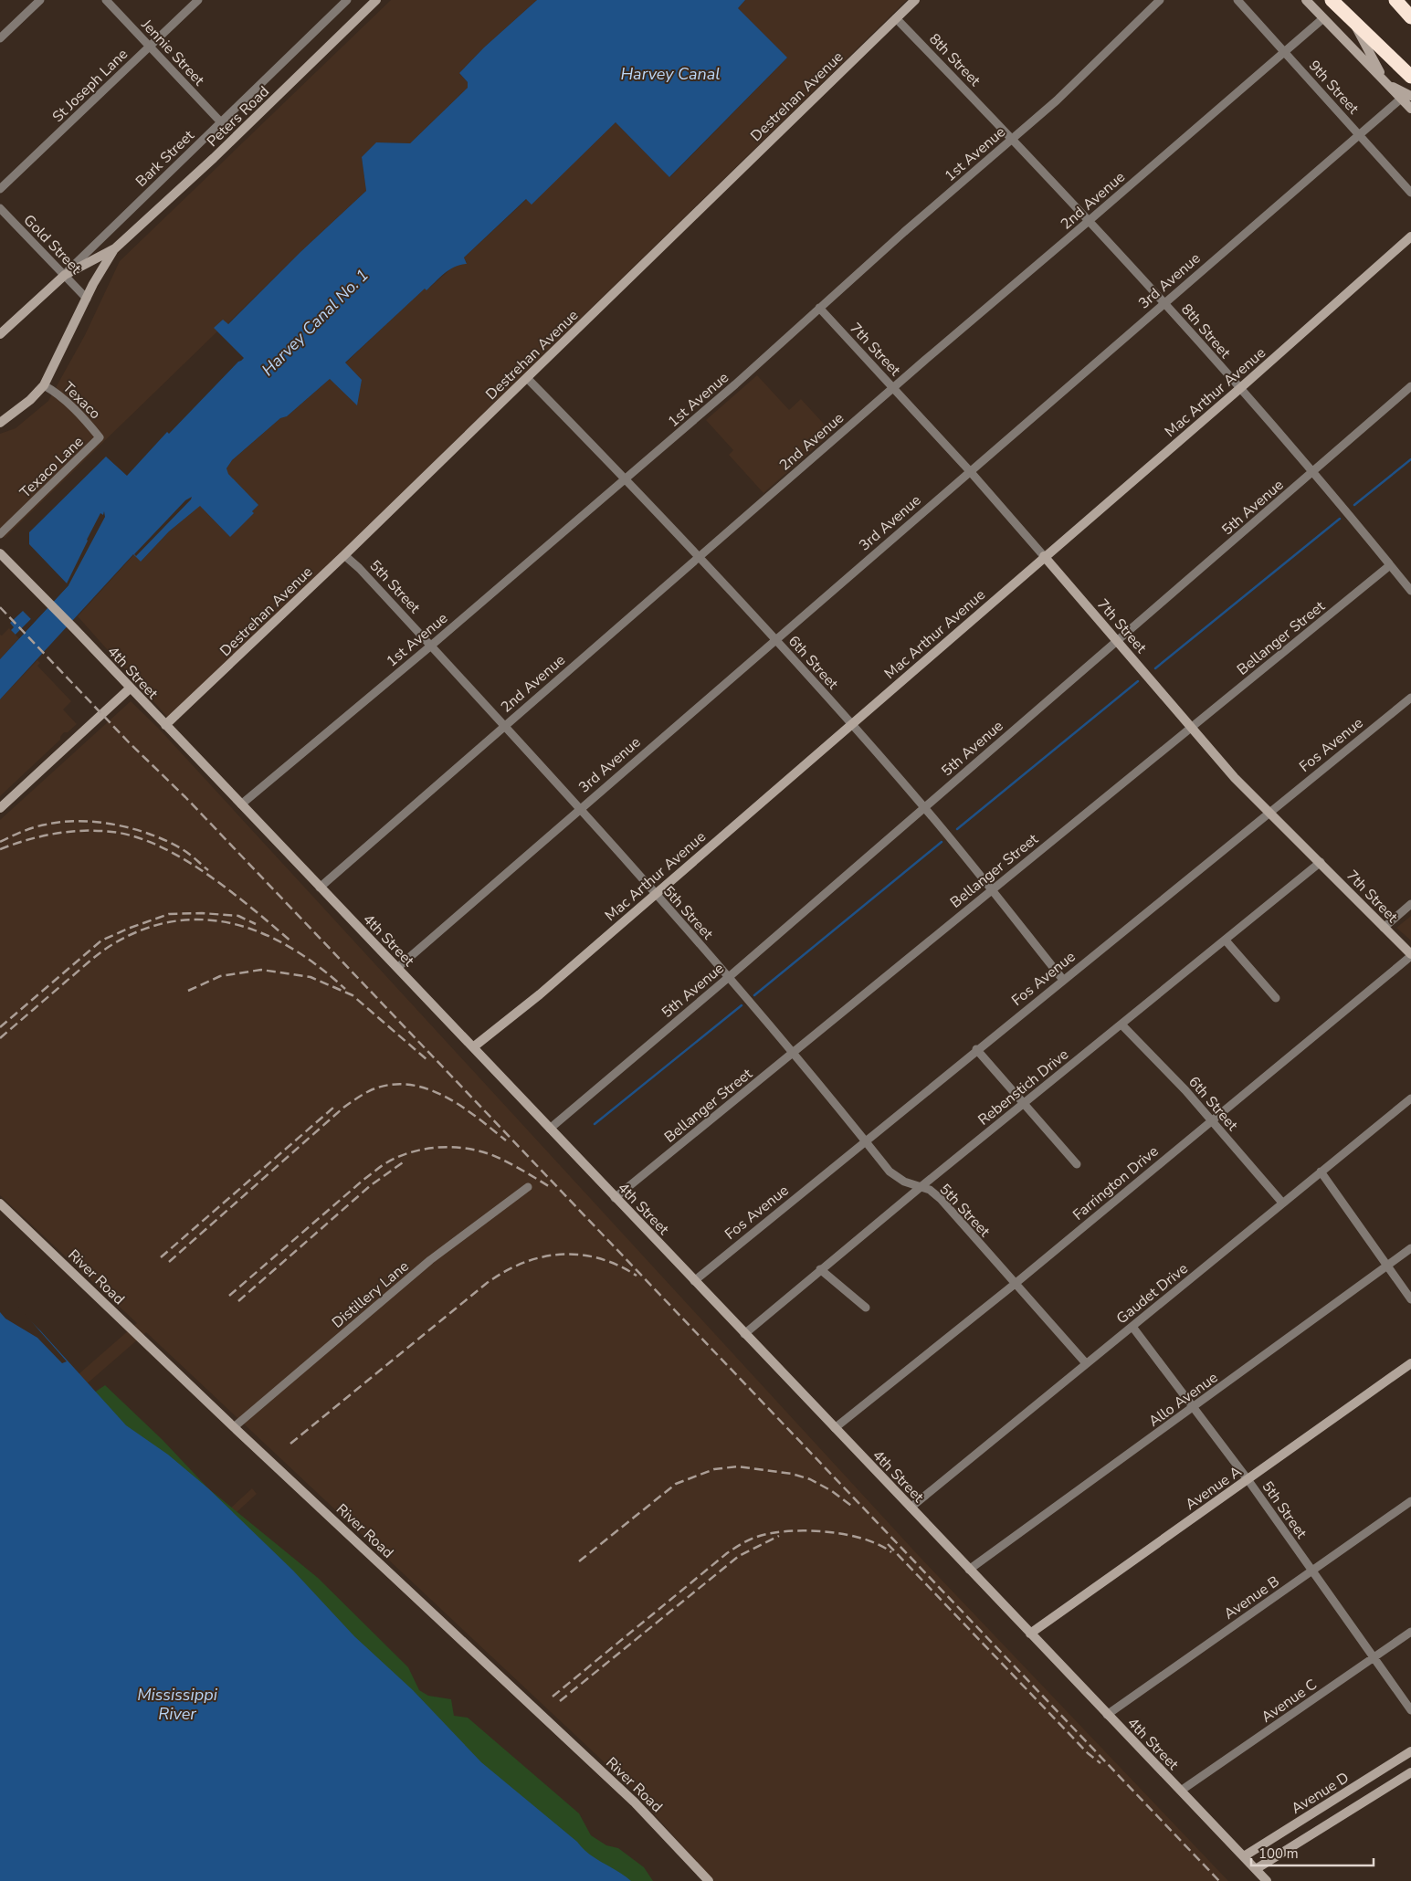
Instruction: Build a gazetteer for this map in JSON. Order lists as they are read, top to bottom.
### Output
{
  "streets": {
    "main road": [
      "Destrehan Avenue",
      "Peters Road",
      "Bark Street",
      "7th Street",
      "Mac Arthur Avenue",
      "4th Street",
      "River Road",
      "Avenue A",
      "Avenue D"
    ],
    "street": [
      "Jennie Street",
      "8th Street",
      "St Joseph Lane",
      "9th Street",
      "1st Avenue",
      "2nd Avenue",
      "Gold Street",
      "3rd Avenue",
      "Texaco",
      "Texaco Lane",
      "5th Avenue",
      "5th Street",
      "Bellanger Street",
      "6th Street",
      "Fos Avenue",
      "Rebenstich Drive",
      "Farrington Drive",
      "Gaudet Drive",
      "Distillery Lane",
      "Allo Avenue",
      "Avenue B",
      "Avenue C"
    ]
  },
  "crossings": [
    ["Jennie Street", "St Joseph Lane"],
    ["Jennie Street", "Bark Street"],
    ["8th Street", "Destrehan Avenue"],
    ["8th Street", "1st Avenue"],
    ["8th Street", "2nd Avenue"],
    ["8th Street", "3rd Avenue"],
    ["8th Street", "Mac Arthur Avenue"],
    ["8th Street", "5th Avenue"],
    ["8th Street", "Bellanger Street"],
    ["9th Street", "2nd Avenue"],
    ["9th Street", "3rd Avenue"],
    ["Destrehan Avenue", "5th Street"],
    ["Destrehan Avenue", "6th Street"],
    ["Destrehan Avenue", "4th Street"],
    ["Peters Road", "Bark Street"],
    ["Peters Road", "Gold Street"],
    ["Peters Road", "Texaco"],
    ["1st Avenue", "7th Street"],
    ["1st Avenue", "5th Street"],
    ["1st Avenue", "6th Street"],
    ["1st Avenue", "4th Street"],
    ["Bark Street", "Gold Street"],
    ["2nd Avenue", "7th Street"],
    ["2nd Avenue", "5th Street"],
    ["2nd Avenue", "6th Street"],
    ["2nd Avenue", "4th Street"],
    ["3rd Avenue", "7th Street"],
    ["3rd Avenue", "5th Street"],
    ["3rd Avenue", "6th Street"],
    ["3rd Avenue", "4th Street"],
    ["7th Street", "Mac Arthur Avenue"],
    ["7th Street", "5th Avenue"],
    ["7th Street", "Bellanger Street"],
    ["7th Street", "Fos Avenue"],
    ["7th Street", "Rebenstich Drive"],
    ["7th Street", "Farrington Drive"],
    ["Mac Arthur Avenue", "5th Street"],
    ["Mac Arthur Avenue", "6th Street"],
    ["Mac Arthur Avenue", "4th Street"],
    ["Texaco", "Texaco Lane"],
    ["5th Avenue", "5th Street"],
    ["5th Avenue", "6th Street"],
    ["5th Avenue", "4th Street"],
    ["5th Street", "Bellanger Street"],
    ["5th Street", "Fos Avenue"],
    ["5th Street", "Rebenstich Drive"],
    ["5th Street", "Farrington Drive"],
    ["5th Street", "Gaudet Drive"],
    ["5th Street", "Allo Avenue"],
    ["5th Street", "Avenue A"],
    ["5th Street", "Avenue B"],
    ["5th Street", "Avenue C"],
    ["Bellanger Street", "6th Street"],
    ["Bellanger Street", "4th Street"],
    ["6th Street", "Fos Avenue"],
    ["6th Street", "Rebenstich Drive"],
    ["6th Street", "Farrington Drive"],
    ["6th Street", "Gaudet Drive"],
    ["4th Street", "Fos Avenue"],
    ["4th Street", "Rebenstich Drive"],
    ["4th Street", "Farrington Drive"],
    ["4th Street", "Gaudet Drive"],
    ["4th Street", "Allo Avenue"],
    ["4th Street", "Avenue A"],
    ["4th Street", "Avenue B"],
    ["4th Street", "Avenue C"],
    ["4th Street", "Avenue D"],
    ["River Road", "Distillery Lane"]
  ],
  "water": ["Harvey Canal", "Harvey Canal No. 1", "Mississippi River"],
  "scale_bar": "100 m"
}
